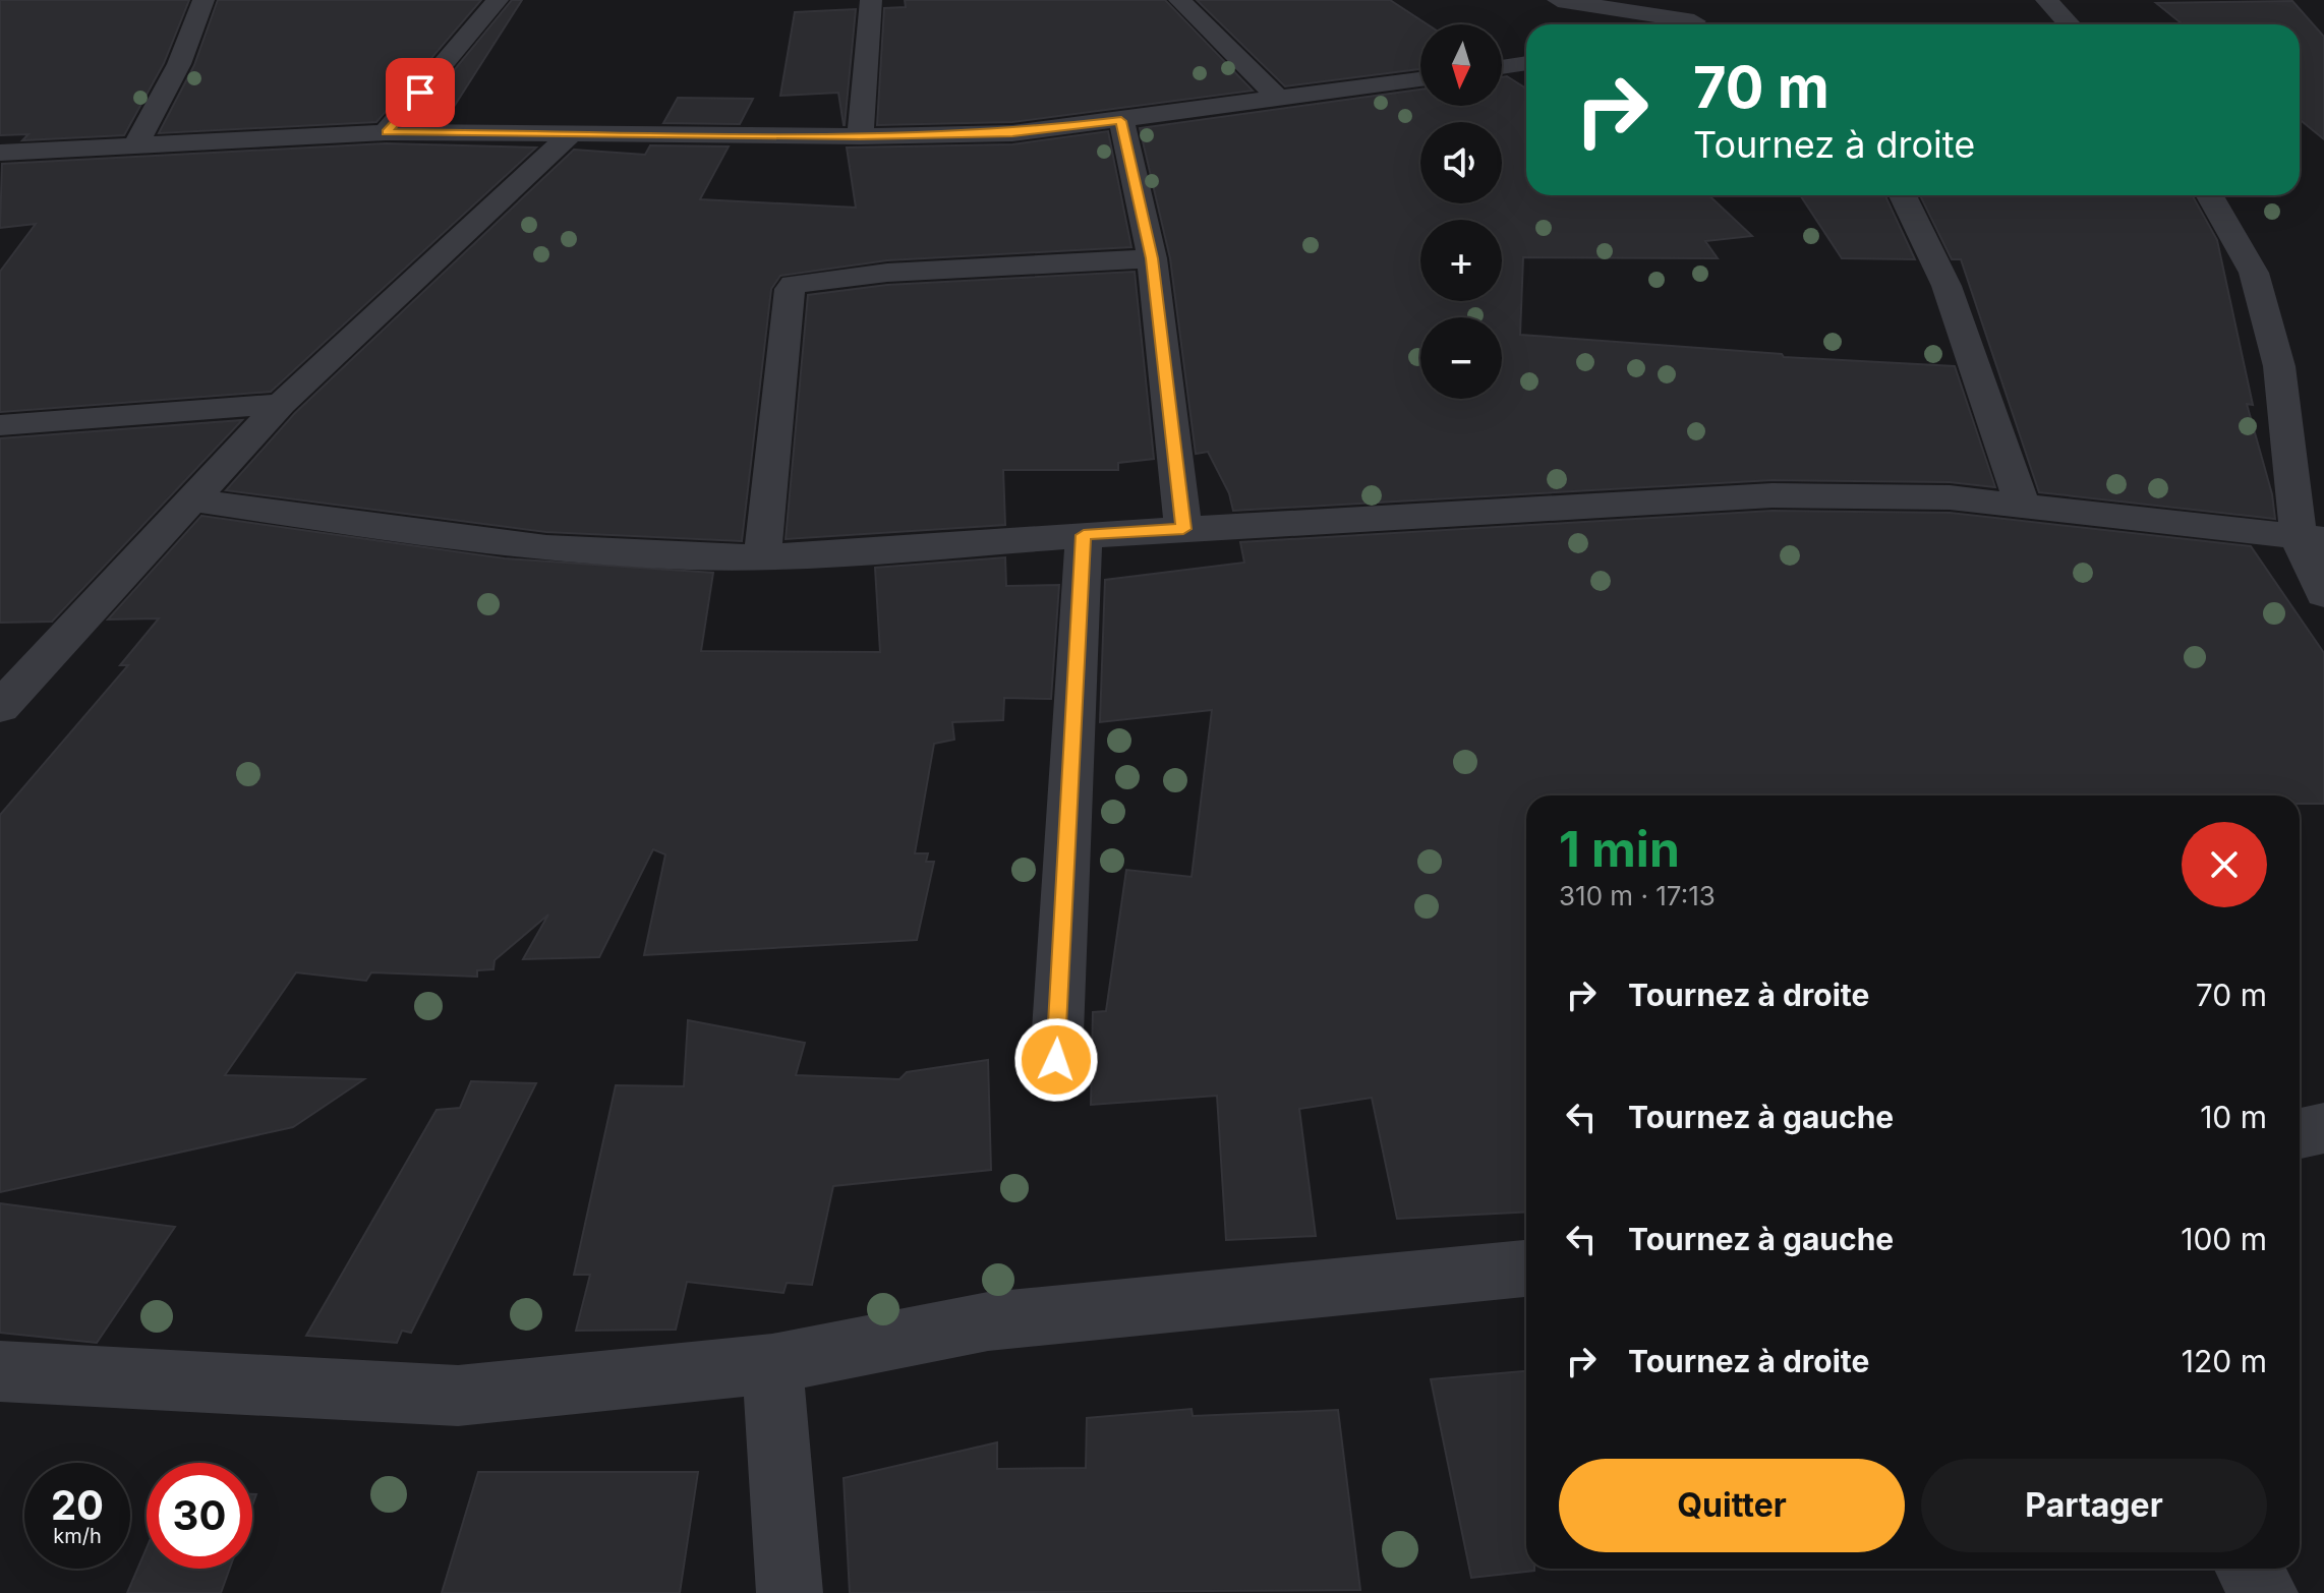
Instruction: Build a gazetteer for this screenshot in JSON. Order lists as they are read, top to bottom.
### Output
{
  "north": "bottom",
  "page": {
    "map_buttons": ["+", "−"],
    "turn": ["70 m", "Tournez à droite"],
    "heading": ["1 min", "310 m · 17:13"],
    "list": [
      {
        "name": "Tournez à droite",
        "value": "70 m"
      },
      {
        "name": "Tournez à gauche",
        "value": "10 m"
      },
      {
        "name": "Tournez à gauche",
        "value": "100 m"
      },
      {
        "name": "Tournez à droite",
        "value": "120 m"
      }
    ],
    "buttons": ["Quitter", "Partager"],
    "speed": "20 km/h",
    "limit": "30"
  }
}
